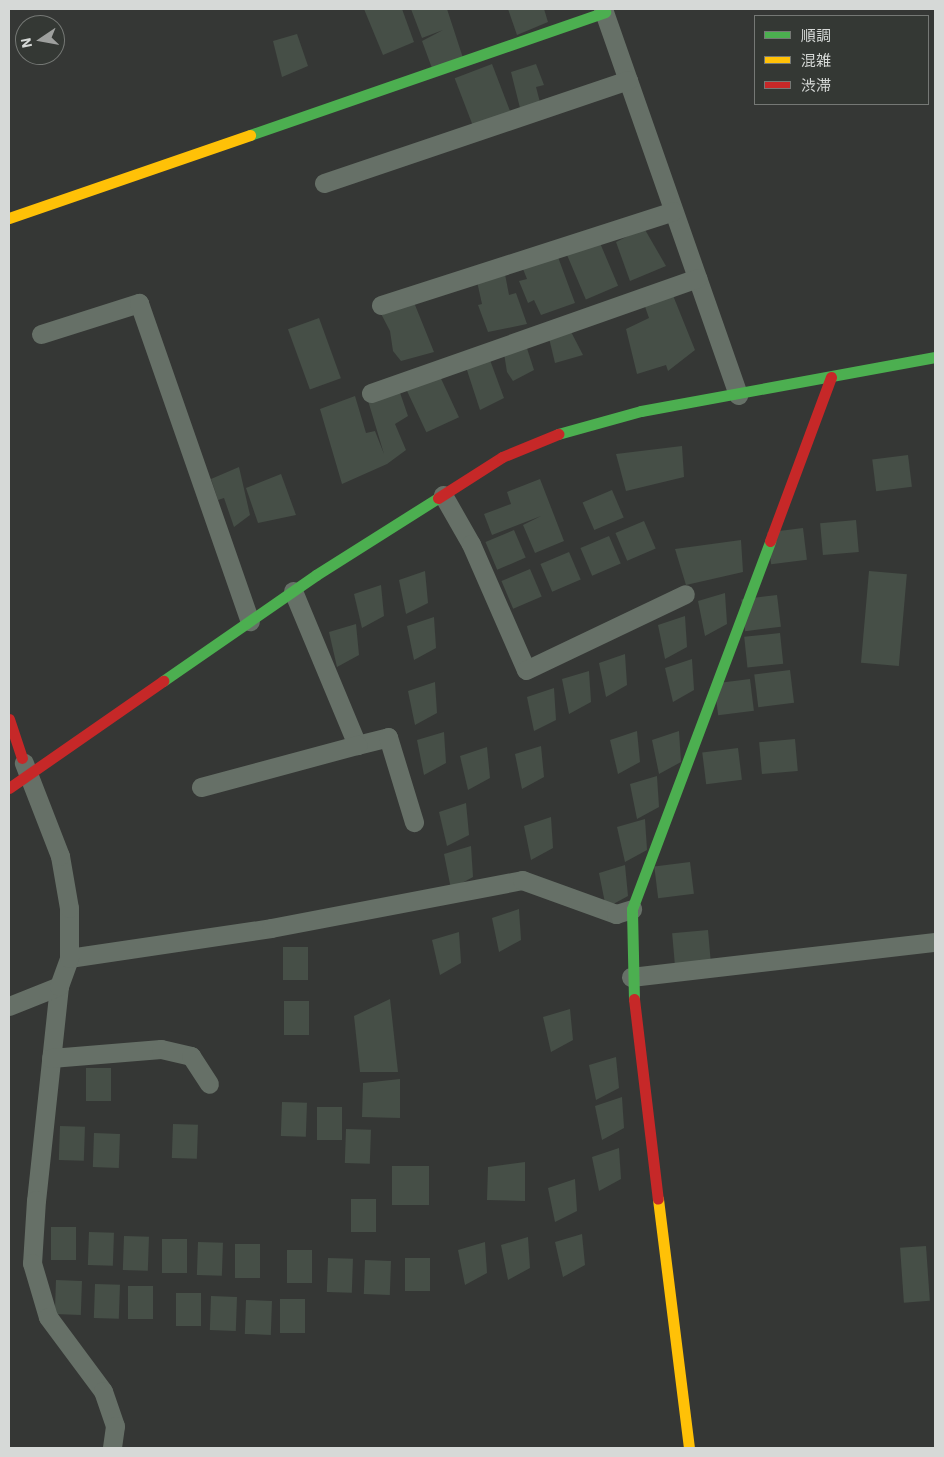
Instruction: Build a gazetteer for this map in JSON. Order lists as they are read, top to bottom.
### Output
{
  "legend": ["順調", "混雑", "渋滞"],
  "north": "left"
}
